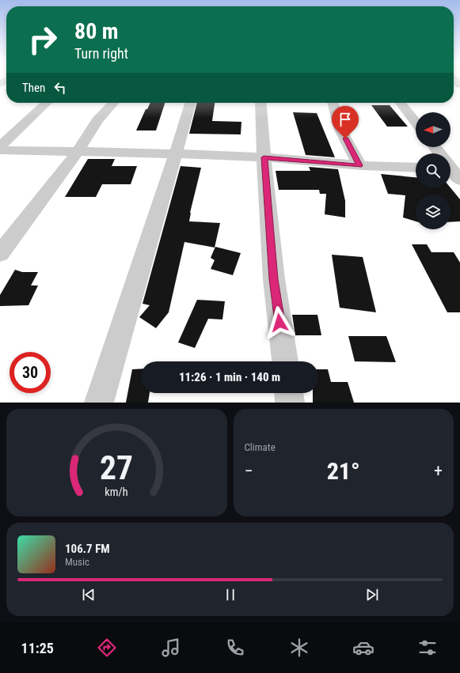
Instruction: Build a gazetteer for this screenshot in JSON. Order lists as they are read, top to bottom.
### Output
{
  "north": "left",
  "page": {
    "turn": ["80 m", "Turn right"],
    "then": "Then",
    "limit": "30",
    "trip": "11:26 · 1 min · 140 m",
    "tile": "Climate",
    "heat": ["−", "21°", "+"],
    "song": ["106.7 FM", "Music"],
    "tabs": "11:25",
    "gauge": ["27", "km/h"]
  }
}
